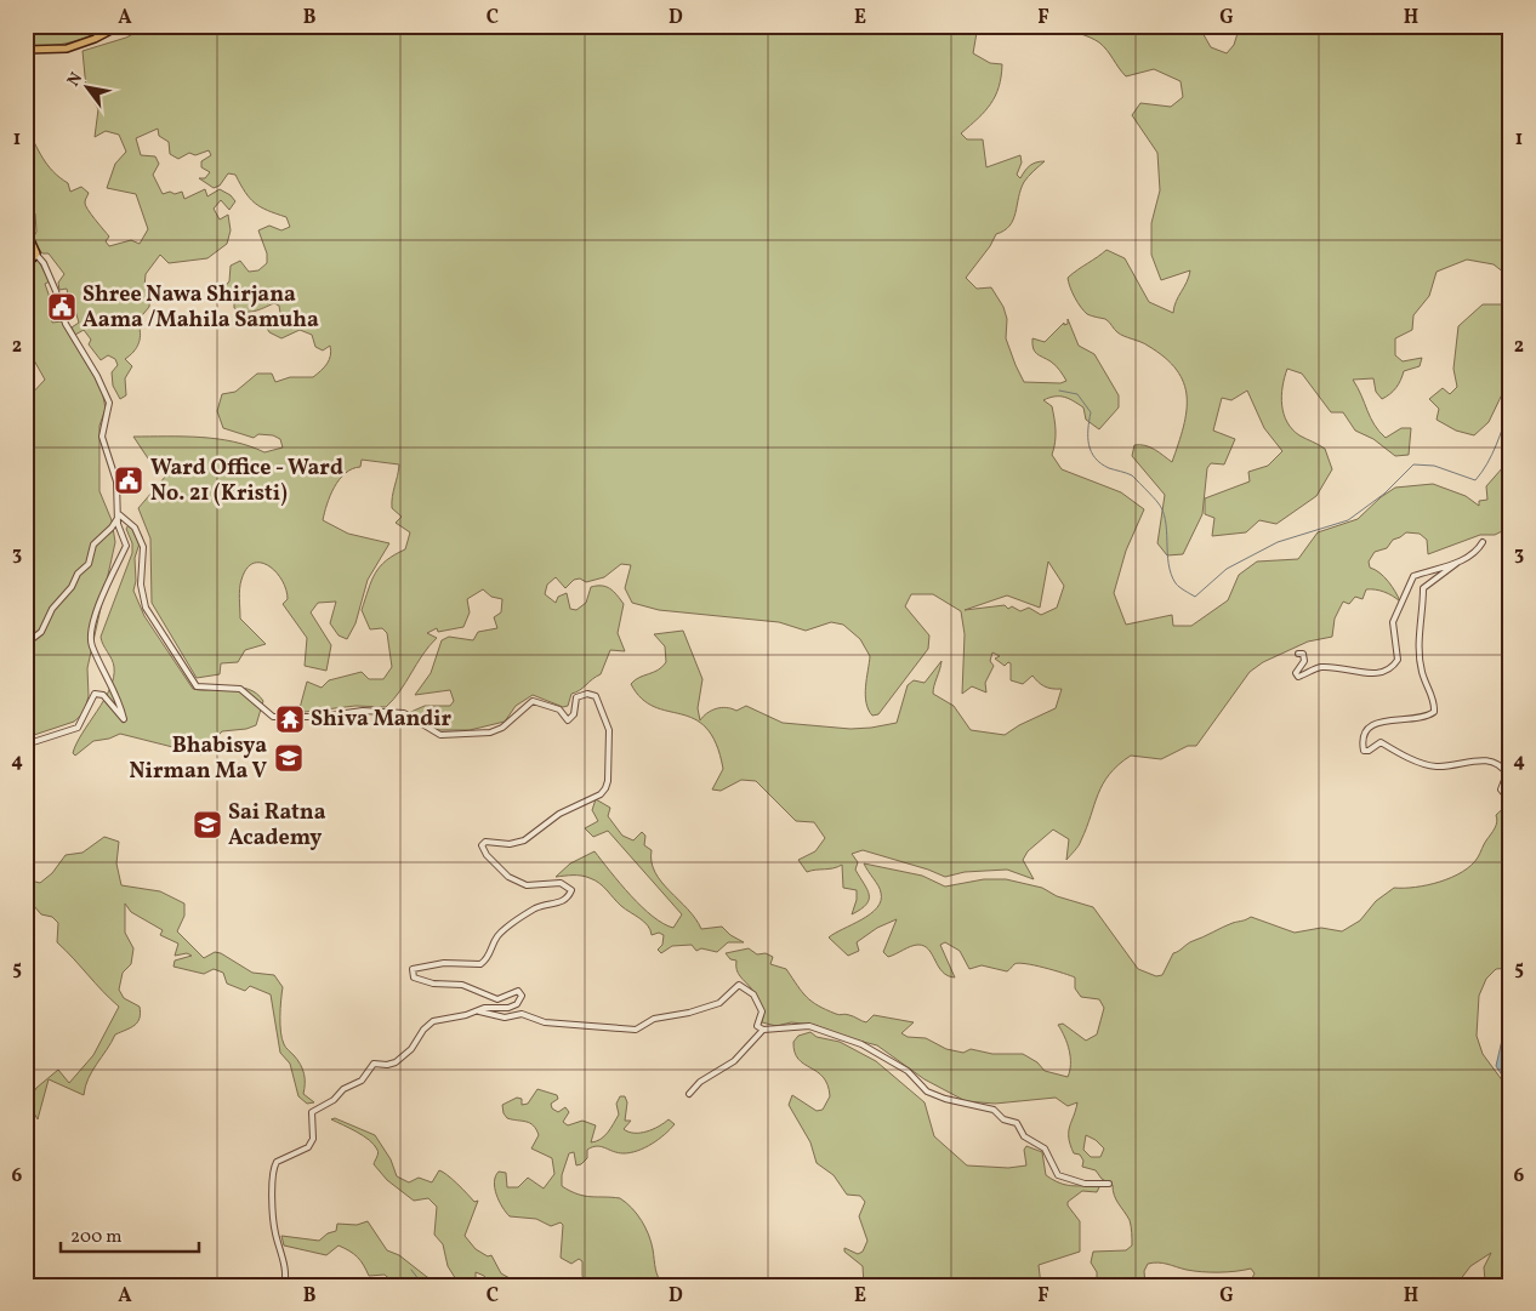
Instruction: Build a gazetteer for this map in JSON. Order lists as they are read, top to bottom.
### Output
{
  "places": {
    "public building": ["Shree Nawa Shirjana Aama /Mahila Samuha", "Ward Office - Ward No. 21 (Kristi)"],
    "temple": ["Shiva Mandir"],
    "school or university": ["Bhabisya Nirman Ma V", "Sai Ratna Academy"]
  },
  "scale_bar": "200 m",
  "north": "top left",
  "grid": {
    "columns": [
      "A",
      "B",
      "C",
      "D",
      "E",
      "F",
      "G",
      "H"
    ],
    "rows": [
      "1",
      "2",
      "3",
      "4",
      "5",
      "6"
    ]
  }
}
